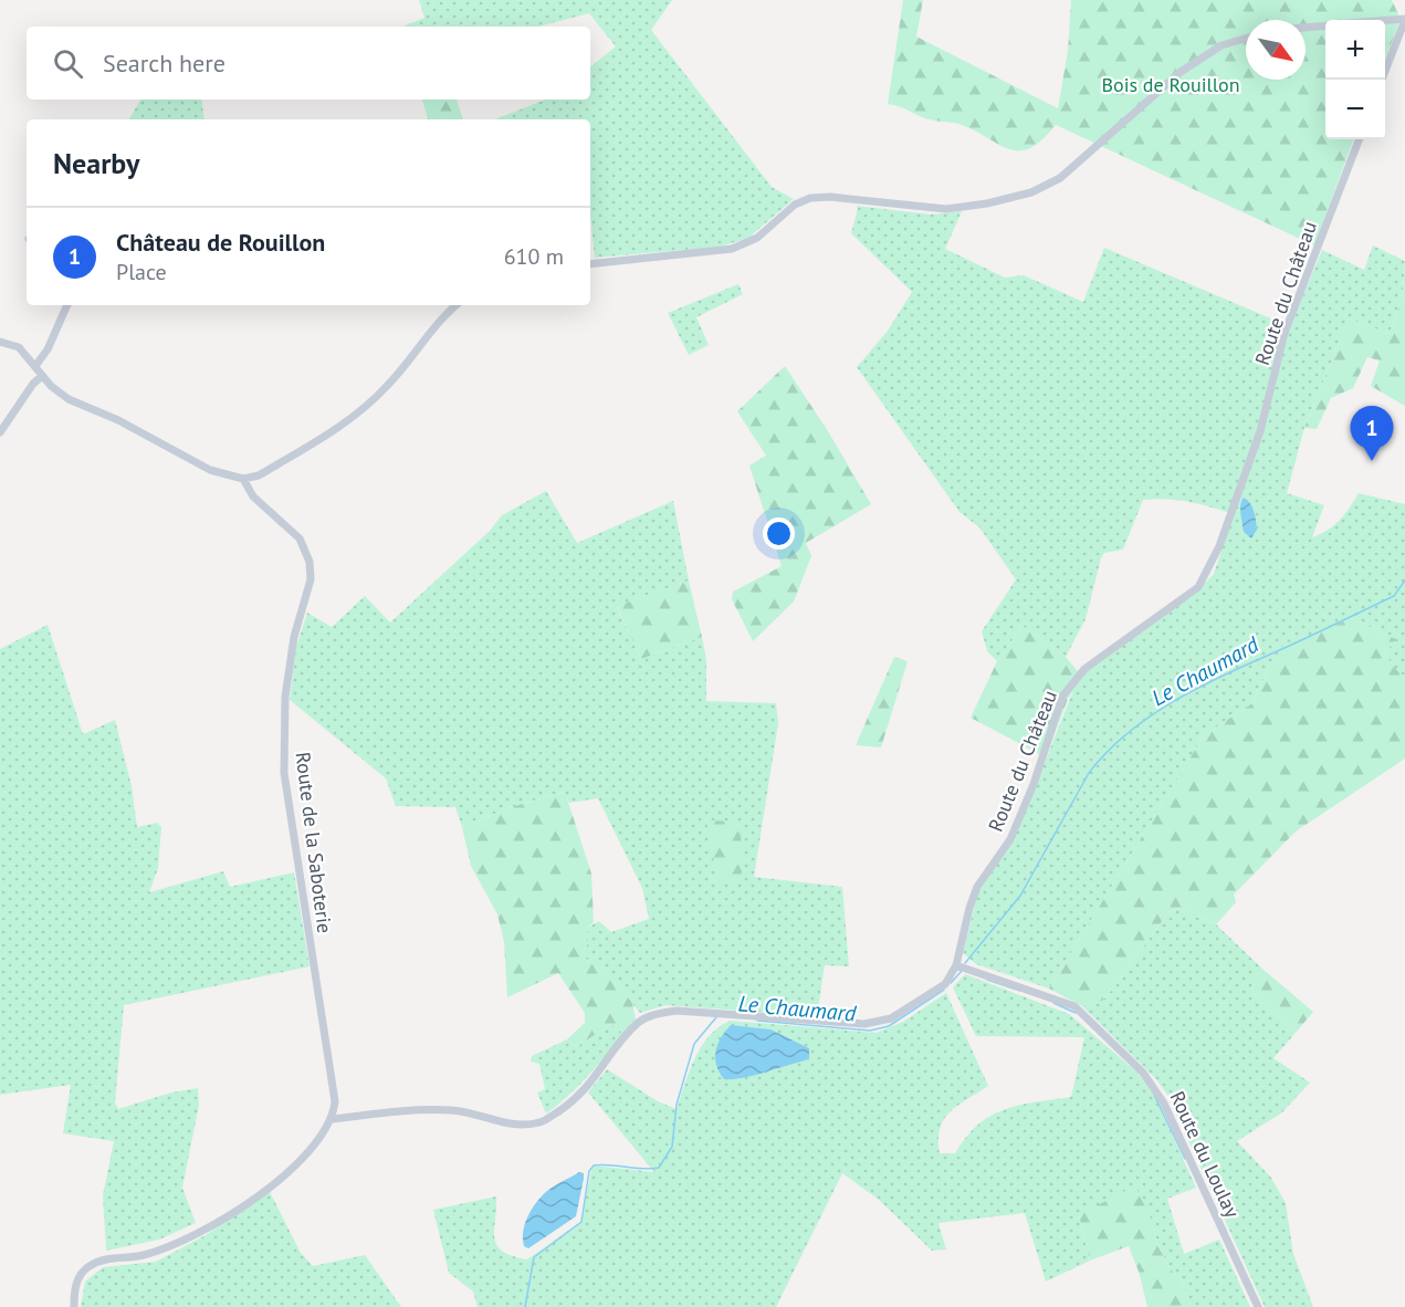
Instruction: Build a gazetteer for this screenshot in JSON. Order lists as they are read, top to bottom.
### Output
{
  "streets": {
    "street": ["Route du Château", "Route de la Saboterie", "Route du Loulay"]
  },
  "crossings": [
    ["Route du Château", "Route de la Saboterie"],
    ["Route du Château", "Route du Loulay"]
  ],
  "water": ["Le Chaumard"],
  "parks": ["Bois de Rouillon"],
  "north": "bottom right",
  "page": {
    "map_buttons": ["+", "−"],
    "search": "Search here",
    "heading": "Nearby",
    "list": [
      {
        "mark": "1",
        "name": "Château de Rouillon",
        "note": "Place",
        "value": "610 m"
      }
    ],
    "pins": "1"
  }
}
